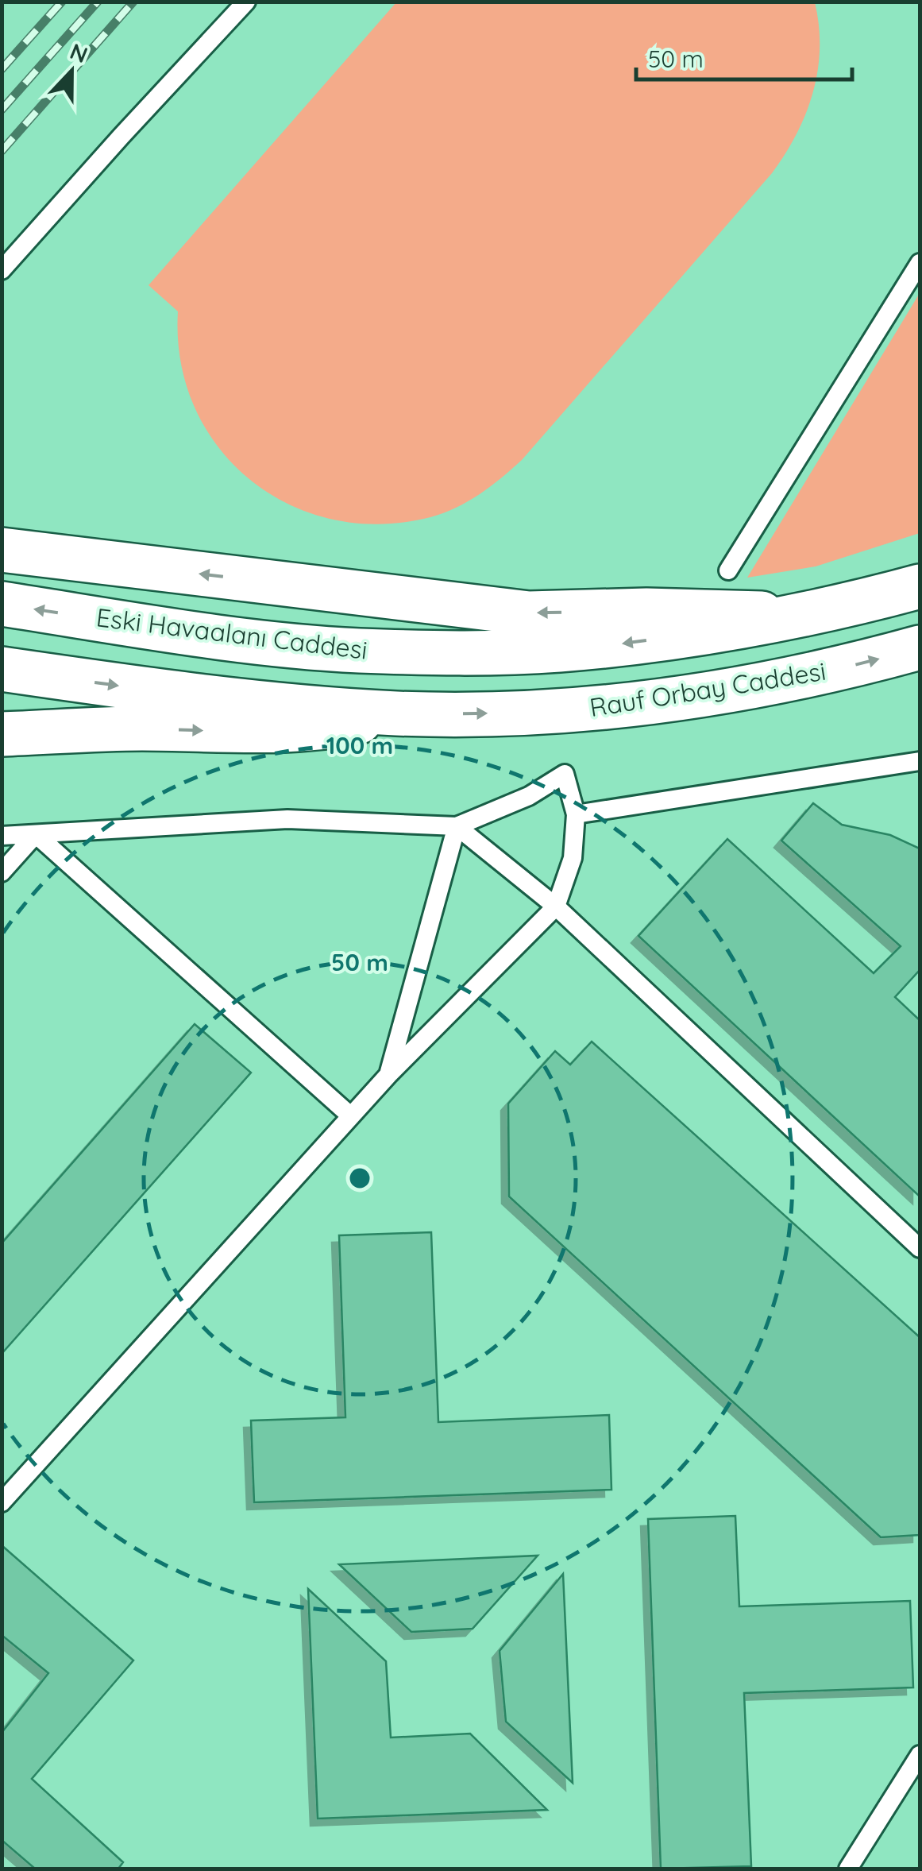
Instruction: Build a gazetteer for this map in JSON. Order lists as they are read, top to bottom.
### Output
{
  "streets": {
    "main road": ["Eski Havaalanı Caddesi", "Rauf Orbay Caddesi"]
  },
  "scale_bar": "50 m",
  "north": "top",
  "rings": ["100 m", "50 m"]
}
